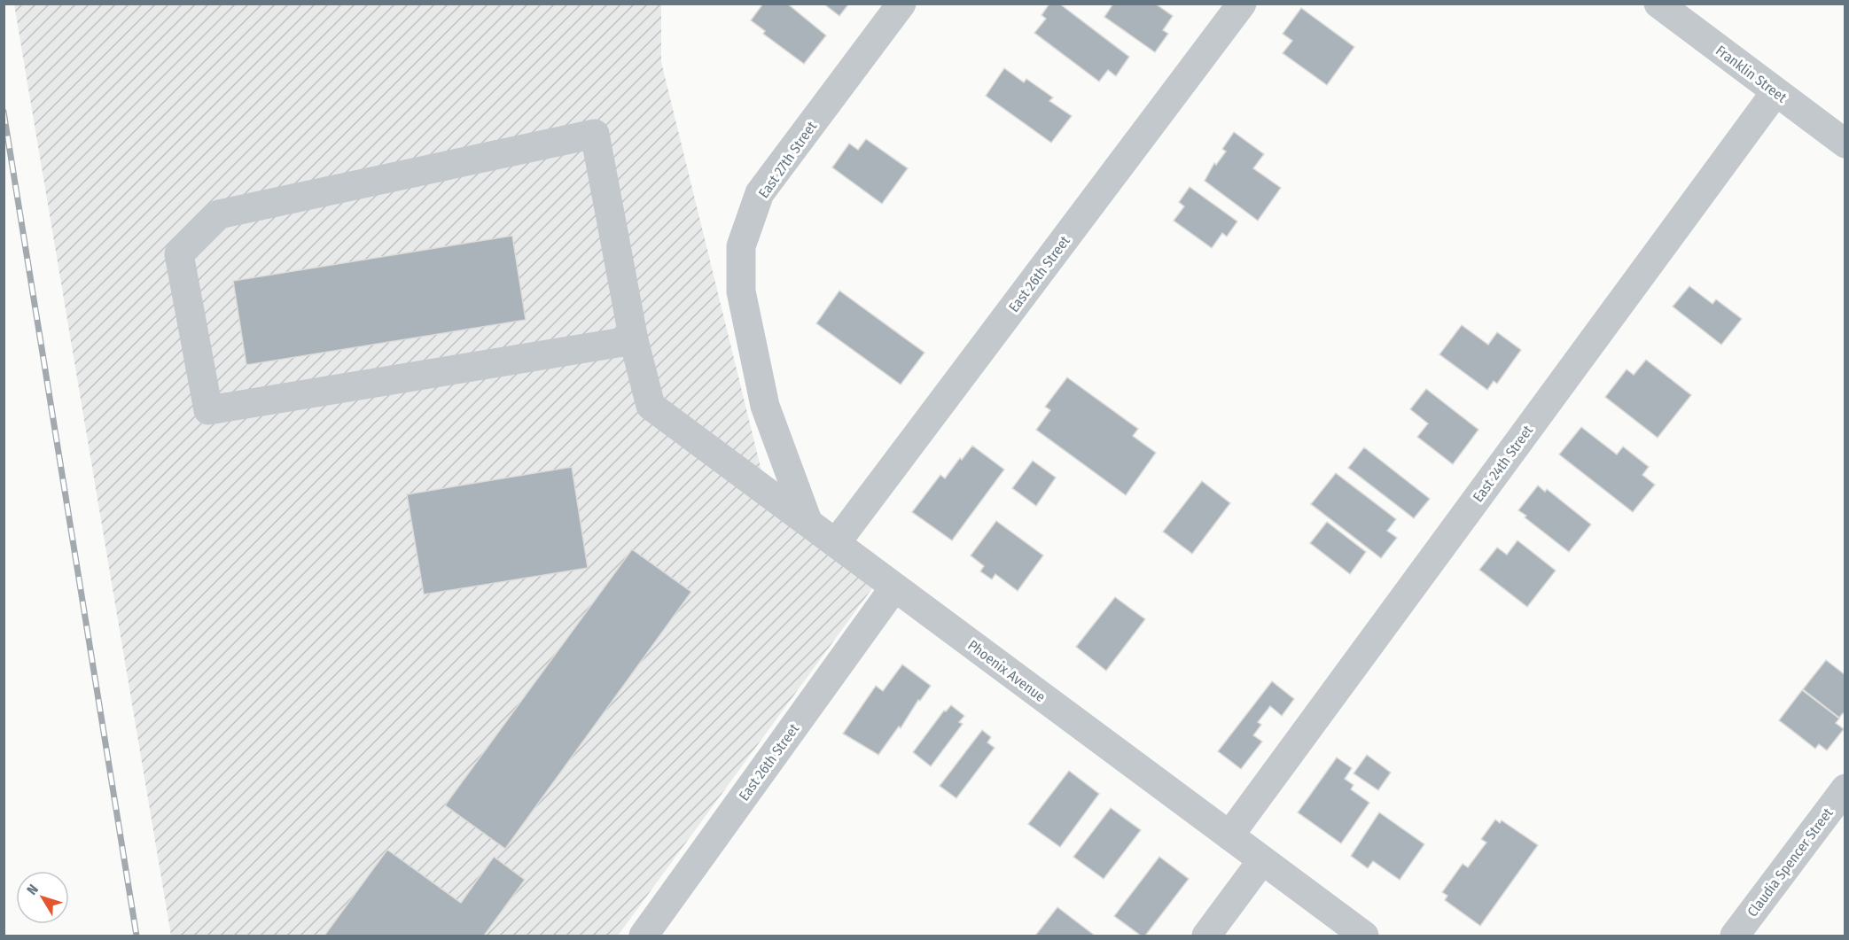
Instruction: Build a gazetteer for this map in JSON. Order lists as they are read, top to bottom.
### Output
{
  "streets": {
    "street": [
      "Franklin Street",
      "East 27th Street",
      "East 26th Street",
      "East 24th Street",
      "Phoenix Avenue",
      "Claudia Spencer Street"
    ]
  },
  "crossings": [
    ["Franklin Street", "East 24th Street"],
    ["East 27th Street", "Phoenix Avenue"],
    ["East 26th Street", "Phoenix Avenue"],
    ["East 24th Street", "Phoenix Avenue"]
  ],
  "north": "top left"
}
